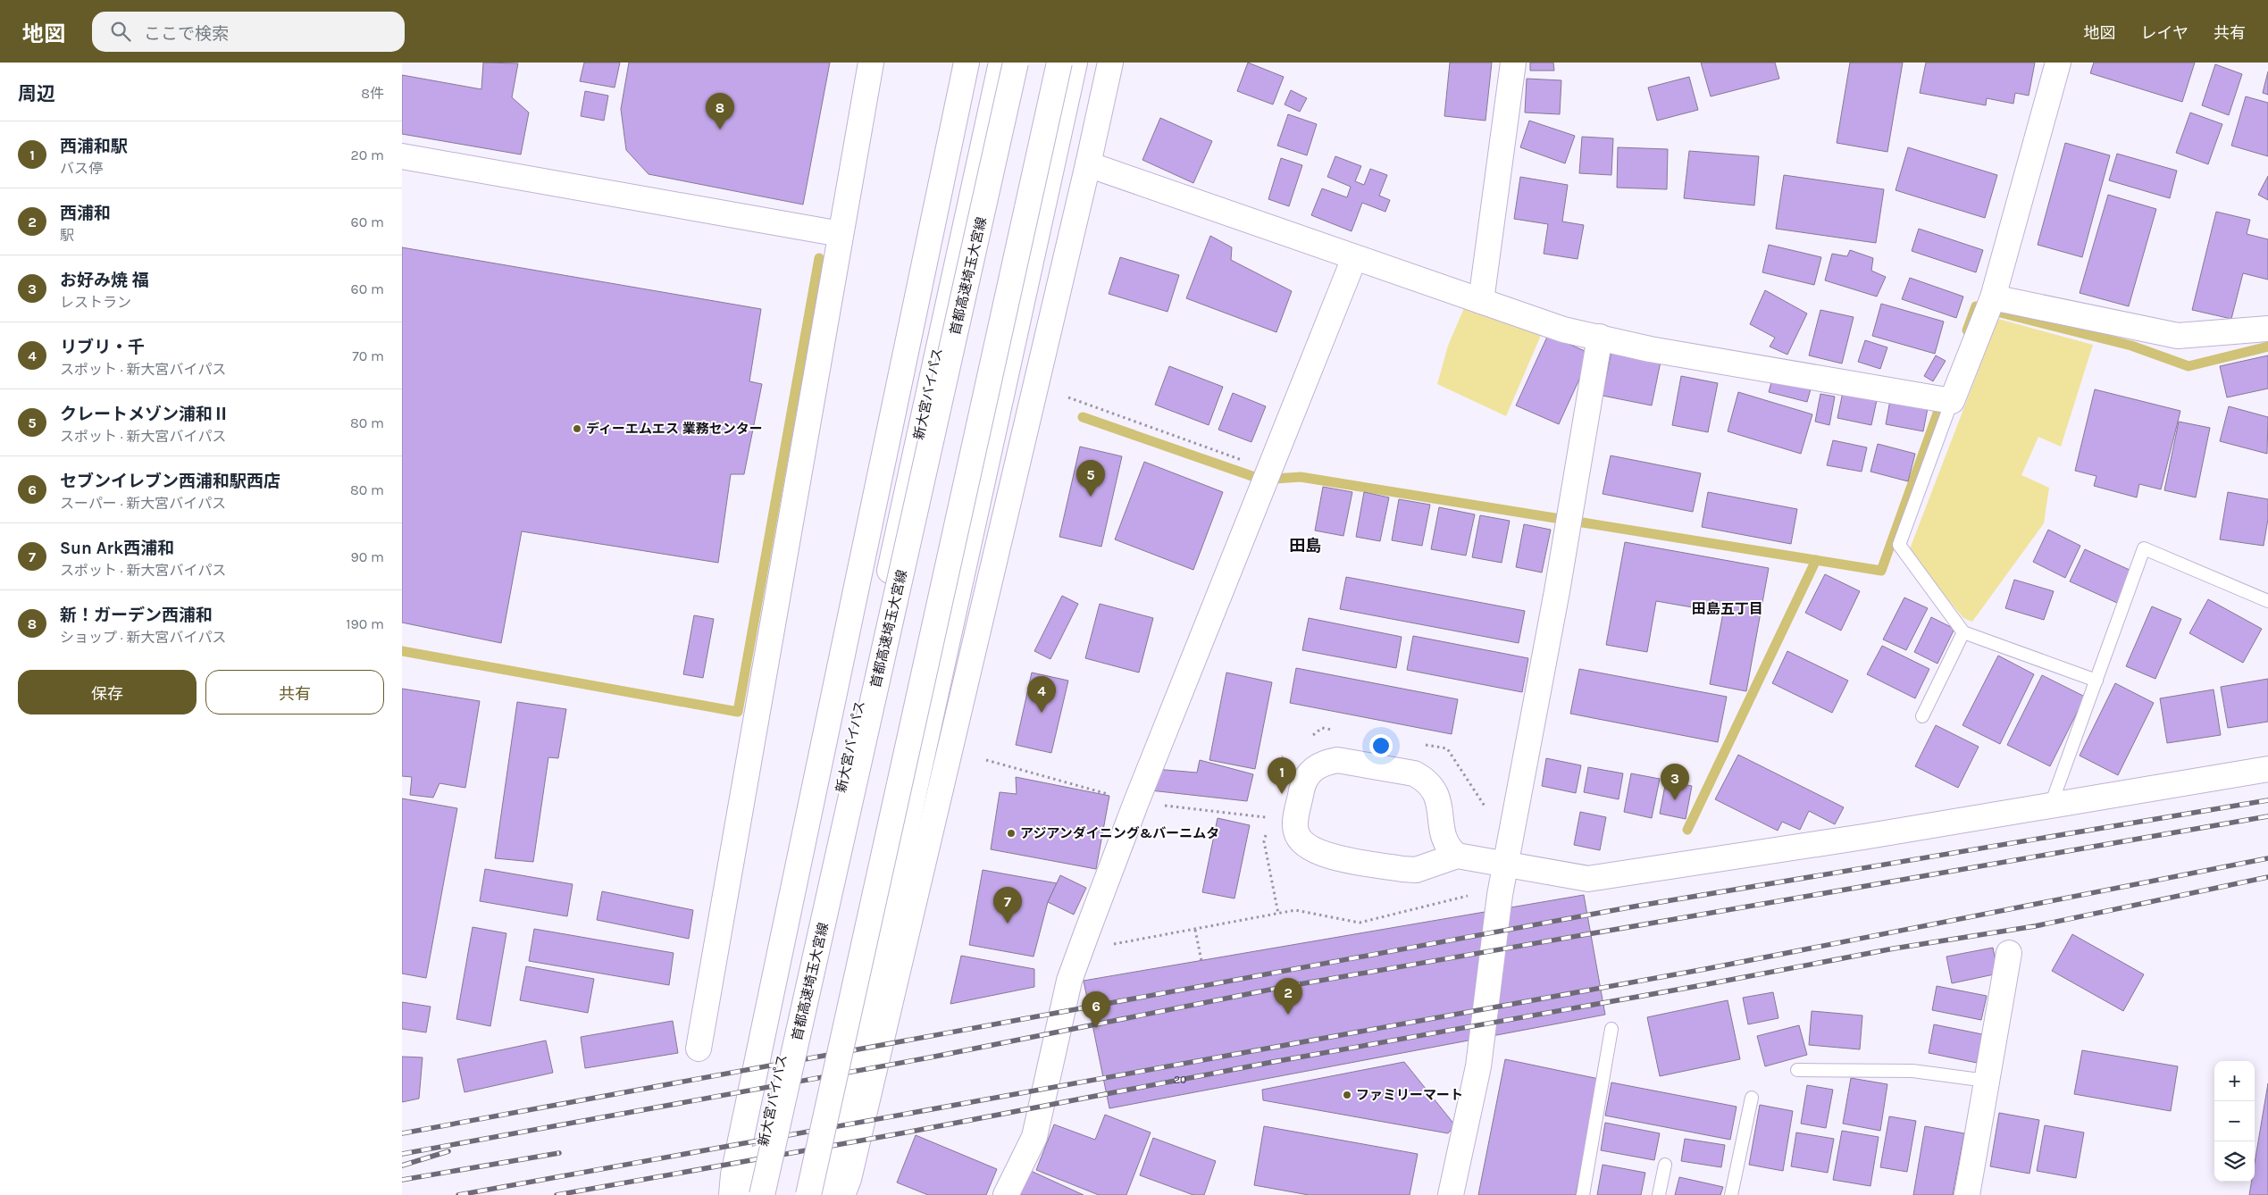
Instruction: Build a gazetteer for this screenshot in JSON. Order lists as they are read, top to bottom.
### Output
{
  "streets": {
    "main road": ["首都高速埼玉大宮線", "新大宮バイパス"]
  },
  "districts": ["田島", "田島五丁目"],
  "places": ["ディーエムエス 業務センター", "アジアンダイニング&バーニムタ", "ファミリーマート"],
  "house_numbers": ["20"],
  "page": {
    "header": "地図",
    "search": "ここで検索",
    "nav": ["地図", "レイヤ", "共有"],
    "heading": ["周辺", "8件"],
    "pins": [
      "8",
      "5",
      "4",
      "1",
      "3",
      "7",
      "2",
      "6"
    ],
    "list": [
      {
        "mark": "1",
        "name": "西浦和駅",
        "note": "バス停",
        "value": "20 m"
      },
      {
        "mark": "2",
        "name": "西浦和",
        "note": "駅",
        "value": "60 m"
      },
      {
        "mark": "3",
        "name": "お好み焼 福",
        "note": "レストラン",
        "value": "60 m"
      },
      {
        "mark": "4",
        "name": "リブリ・千",
        "note": "スポット · 新大宮バイパス",
        "value": "70 m"
      },
      {
        "mark": "5",
        "name": "クレートメゾン浦和Ⅱ",
        "note": "スポット · 新大宮バイパス",
        "value": "80 m"
      },
      {
        "mark": "6",
        "name": "セブンイレブン西浦和駅西店",
        "note": "スーパー · 新大宮バイパス",
        "value": "80 m"
      },
      {
        "mark": "7",
        "name": "Sun Ark西浦和",
        "note": "スポット · 新大宮バイパス",
        "value": "90 m"
      },
      {
        "mark": "8",
        "name": "新！ガーデン西浦和",
        "note": "ショップ · 新大宮バイパス",
        "value": "190 m"
      }
    ],
    "buttons": ["保存", "共有"],
    "map_buttons": ["+", "−"]
  }
}
